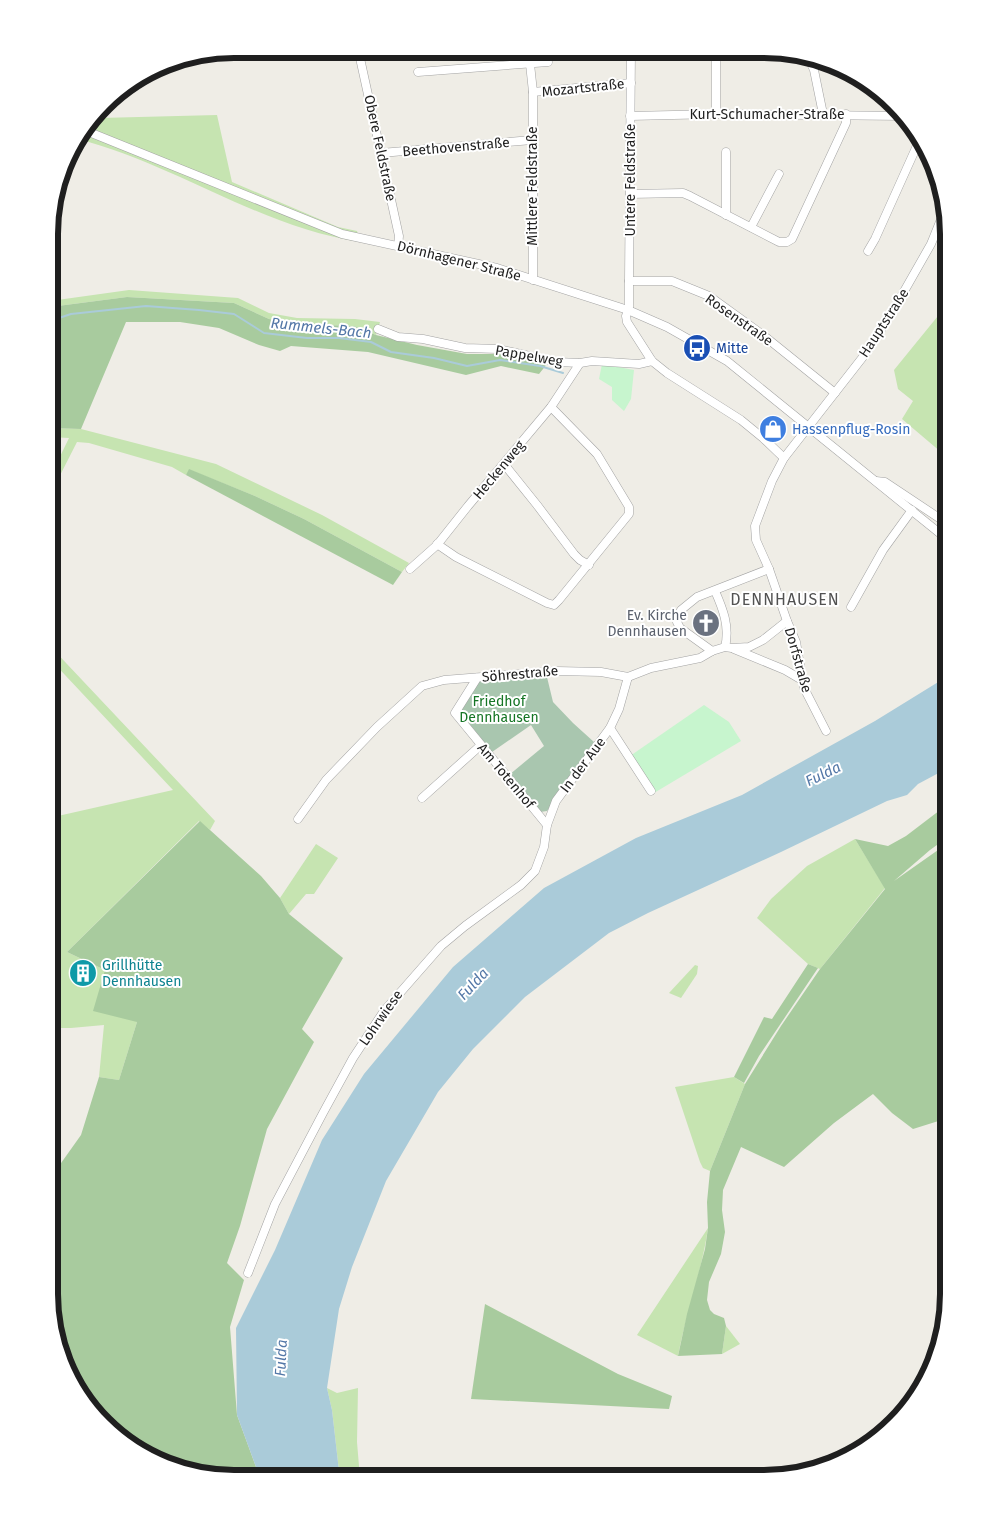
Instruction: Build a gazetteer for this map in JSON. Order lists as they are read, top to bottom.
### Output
{
  "streets": {
    "street": [
      "Mozartstraße",
      "Kurt-Schumacher-Straße",
      "Beethovenstraße",
      "Obere Feldstraße",
      "Untere Feldstraße",
      "Mittlere Feldstraße",
      "Dörnhagener Straße",
      "Rosenstraße",
      "Hauptstraße",
      "Pappelweg",
      "Heckenweg",
      "Dorfstraße",
      "Söhrestraße",
      "In der Aue",
      "Am Totenhof",
      "Lohrwiese"
    ]
  },
  "crossings": [
    ["Mozartstraße", "Untere Feldstraße"],
    ["Mozartstraße", "Mittlere Feldstraße"],
    ["Kurt-Schumacher-Straße", "Untere Feldstraße"],
    ["Beethovenstraße", "Obere Feldstraße"],
    ["Beethovenstraße", "Mittlere Feldstraße"],
    ["Obere Feldstraße", "Dörnhagener Straße"],
    ["Untere Feldstraße", "Dörnhagener Straße"],
    ["Untere Feldstraße", "Rosenstraße"],
    ["Mittlere Feldstraße", "Dörnhagener Straße"],
    ["Dörnhagener Straße", "Hauptstraße"],
    ["Dörnhagener Straße", "Dorfstraße"],
    ["Rosenstraße", "Hauptstraße"],
    ["Hauptstraße", "Dorfstraße"],
    ["Pappelweg", "Heckenweg"],
    ["Dorfstraße", "Söhrestraße"],
    ["Söhrestraße", "In der Aue"],
    ["Söhrestraße", "Am Totenhof"],
    ["In der Aue", "Lohrwiese"],
    ["Am Totenhof", "Lohrwiese"]
  ],
  "districts": ["DENNHAUSEN"],
  "water": ["Rummels-Bach", "Fulda"],
  "parks": ["Friedhof Dennhausen"],
  "places": {
    "bus stop": ["Mitte"],
    "shop": ["Hassenpflug-Rosin"],
    "church": ["Ev. Kirche Dennhausen"],
    "building": ["Grillhütte Dennhausen"]
  }
}
